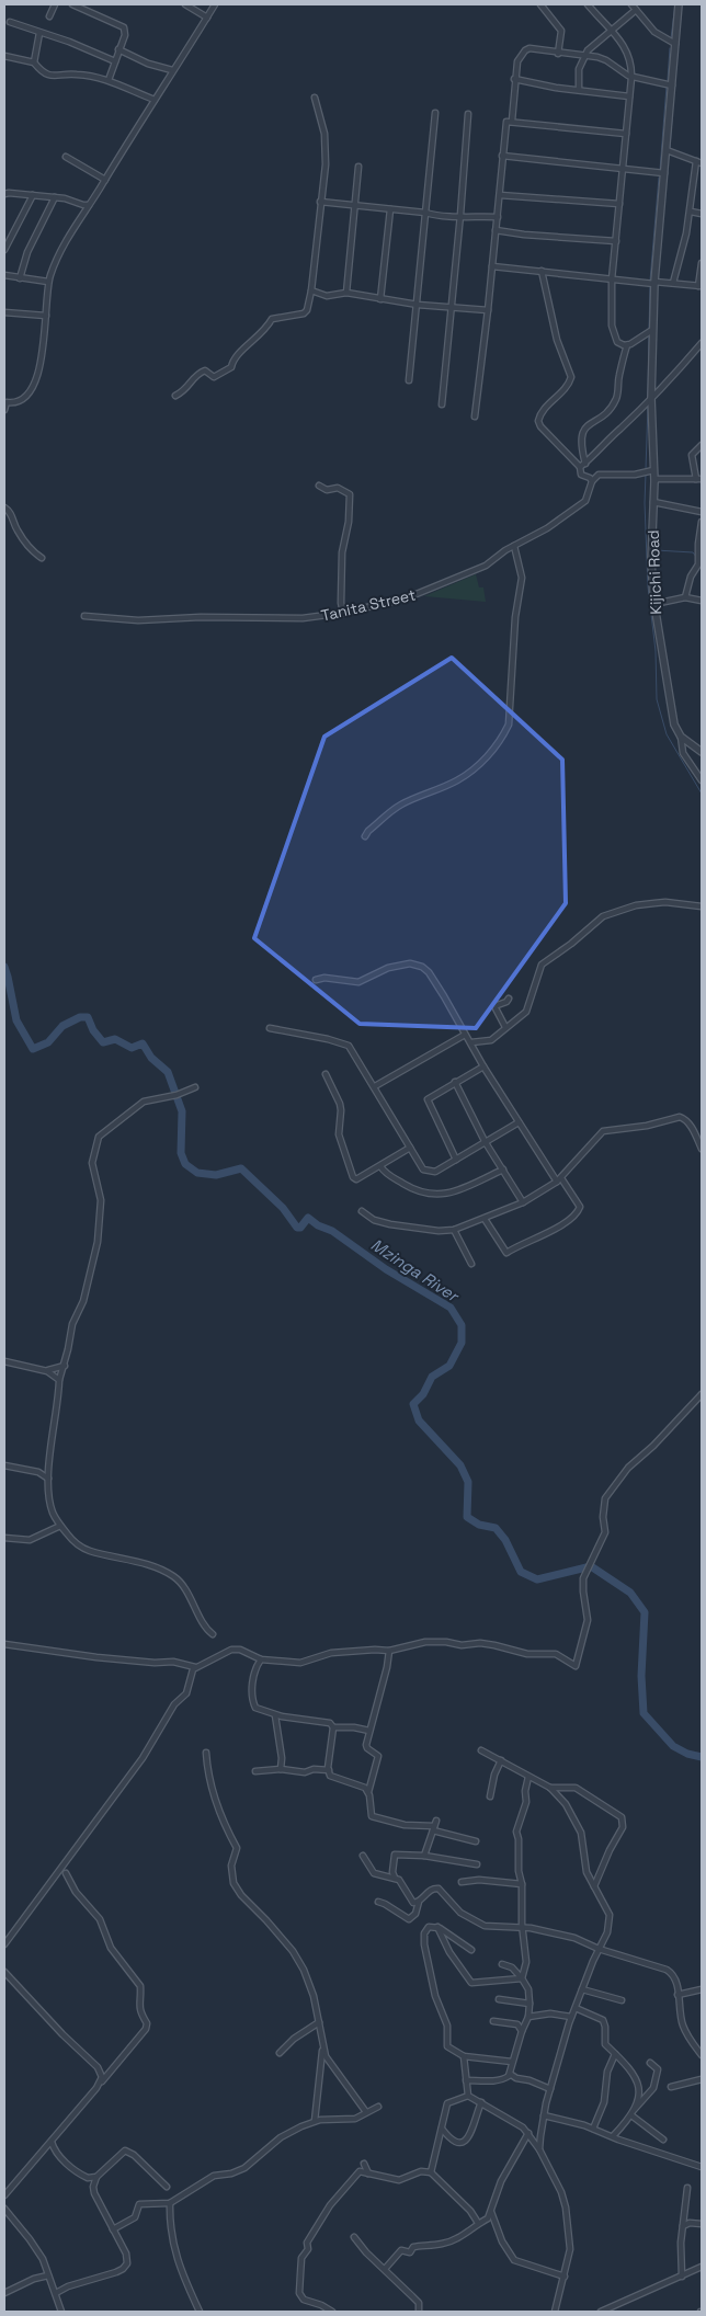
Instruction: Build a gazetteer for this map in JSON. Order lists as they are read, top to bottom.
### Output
{
  "streets": {
    "street": ["Kijichi Road", "Tanita Street"]
  },
  "water": ["Mzinga River"]
}
